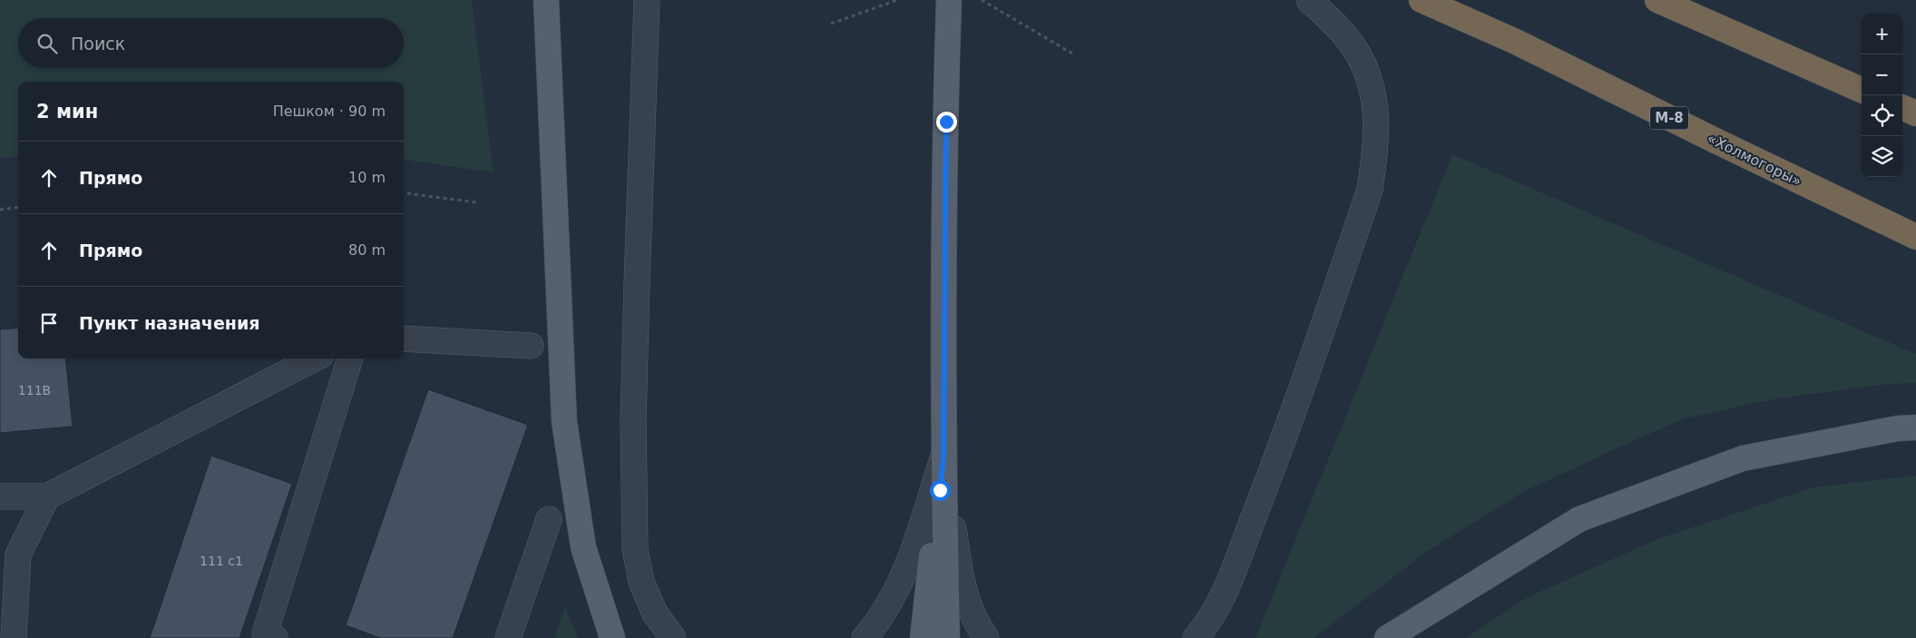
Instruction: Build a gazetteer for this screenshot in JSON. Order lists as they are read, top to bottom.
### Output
{
  "streets": {
    "highway": ["М-8", "«Холмогоры»"]
  },
  "house_numbers": ["111В", "111 с1"],
  "page": {
    "map_buttons": ["+", "−"],
    "search": "Поиск",
    "heading": ["2 мин", "Пешком · 90 m"],
    "list": [
      ["Прямо", "10 m"],
      ["Прямо", "80 m"],
      "Пункт назначения"
    ]
  }
}
